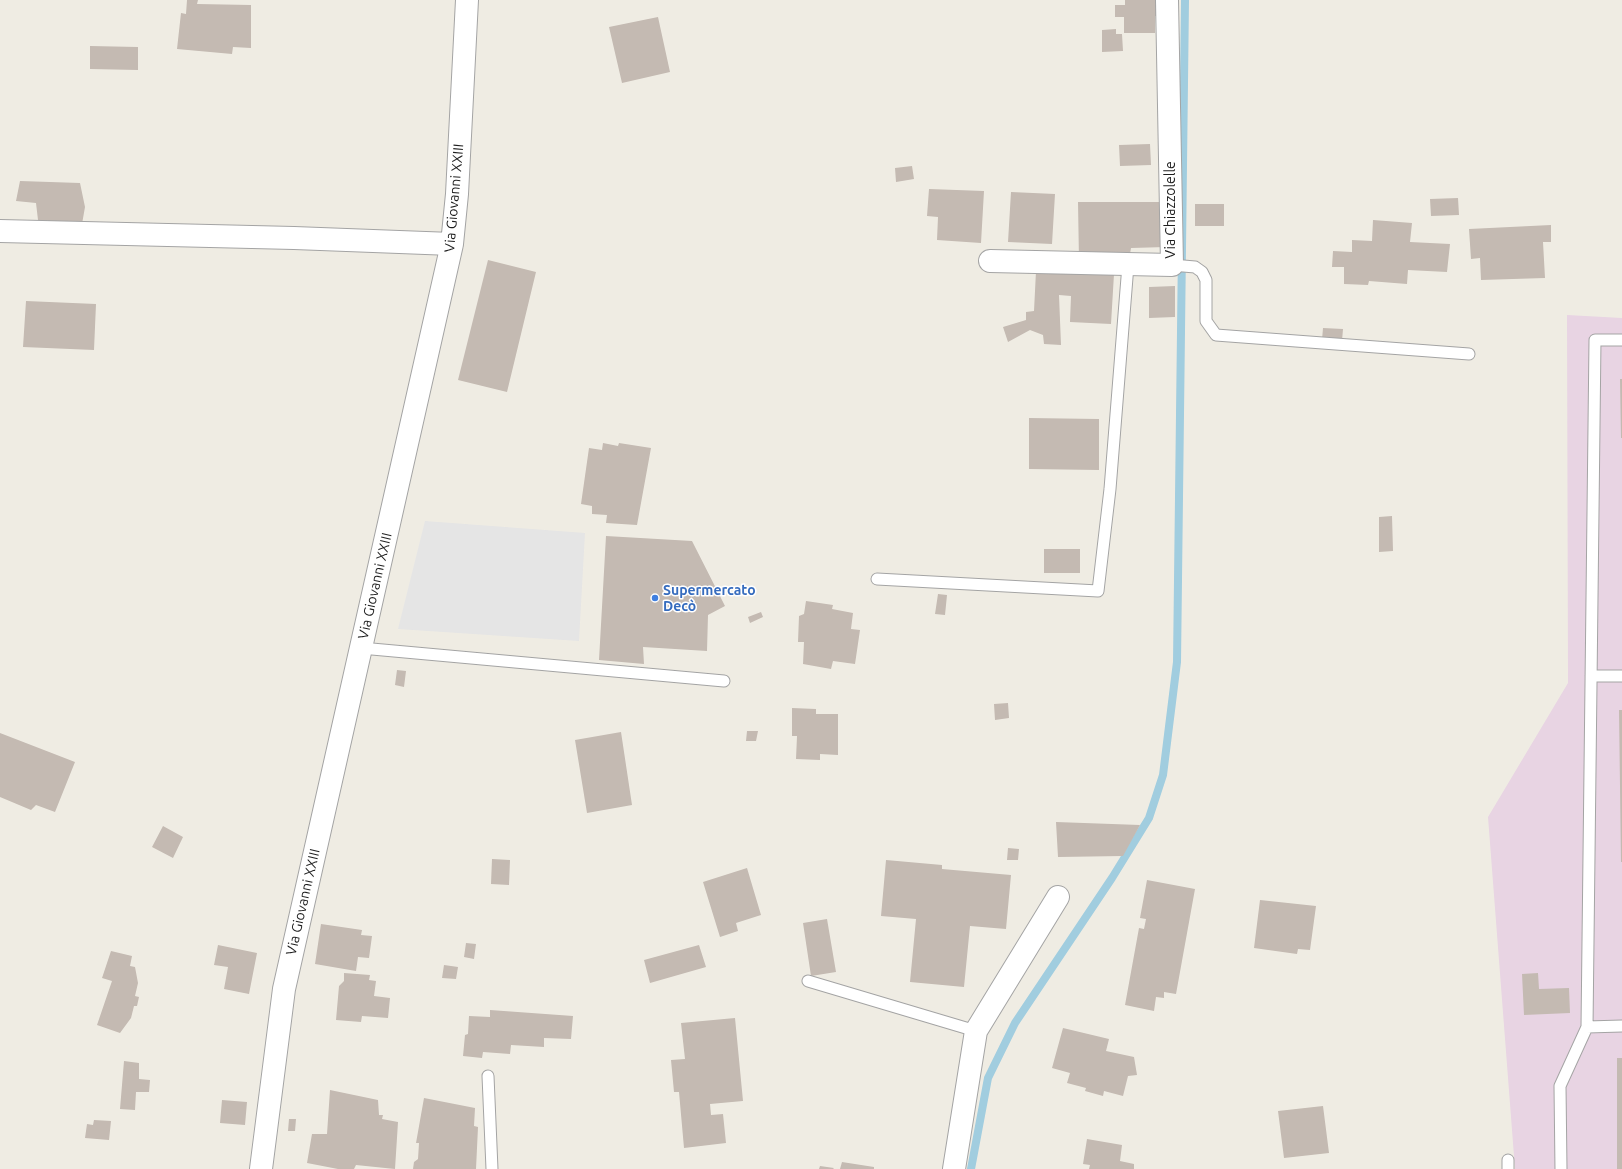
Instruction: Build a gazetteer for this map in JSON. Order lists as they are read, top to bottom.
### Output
{
  "streets": {
    "street": ["Via Giovanni XXIII", "Via Chiazzolelle"]
  },
  "places": ["Supermercato Decò"]
}
